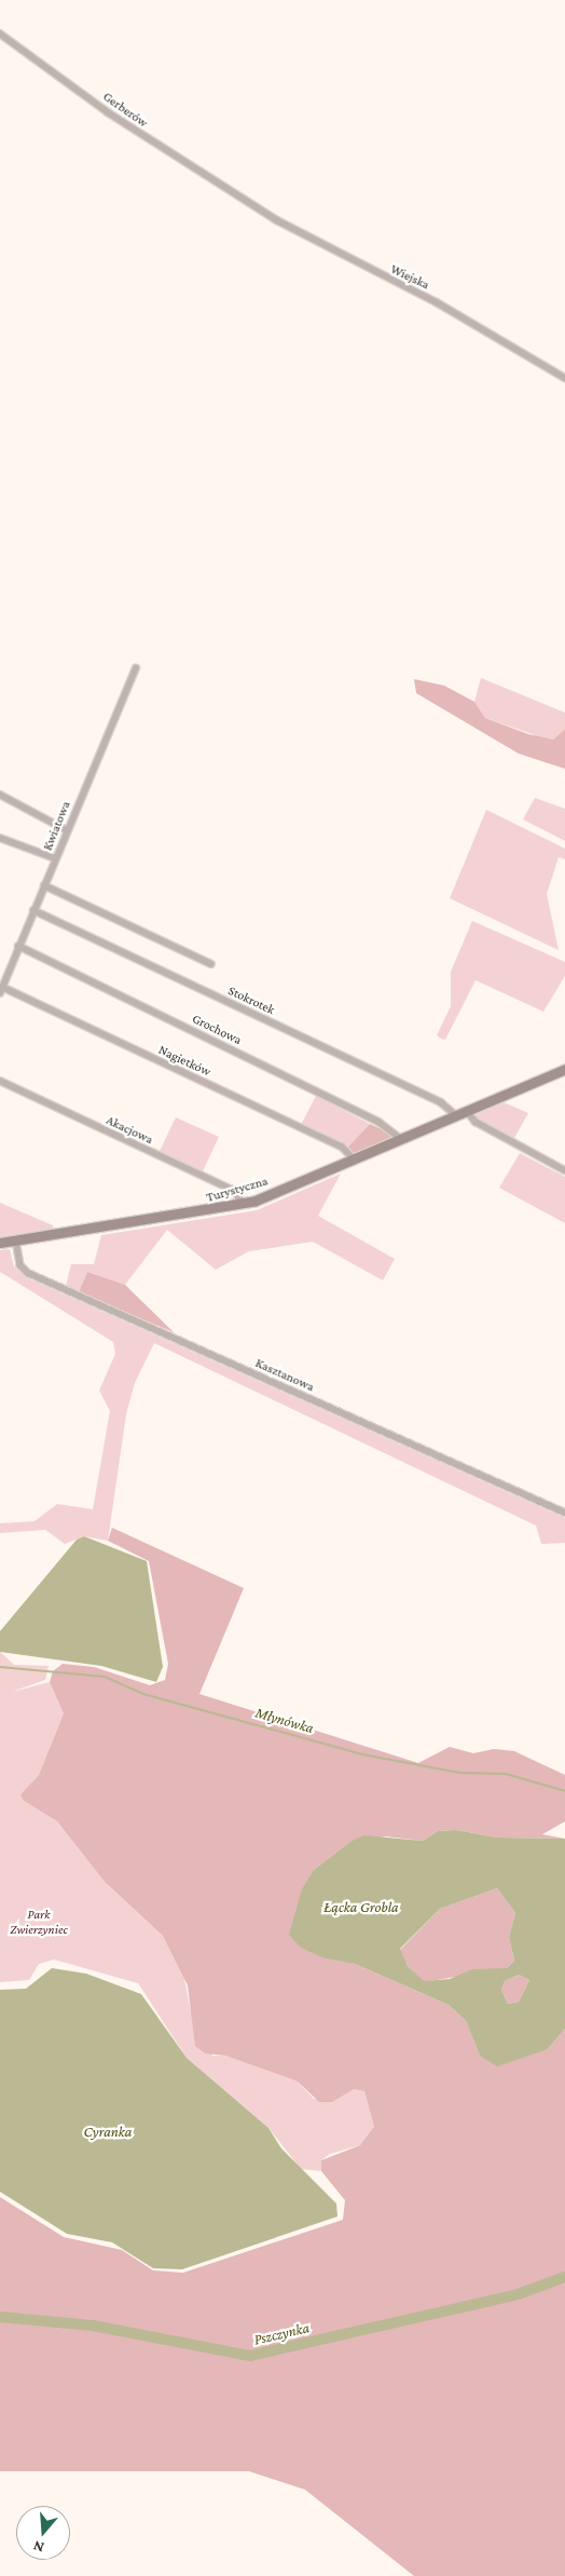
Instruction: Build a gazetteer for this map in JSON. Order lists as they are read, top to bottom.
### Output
{
  "streets": {
    "main road": ["Turystyczna"],
    "street": [
      "Gerberów",
      "Wiejska",
      "Kwiatowa",
      "Stokrotek",
      "Grochowa",
      "Nagietków",
      "Akacjowa",
      "Kasztanowa"
    ]
  },
  "crossings": [
    ["Gerberów", "Wiejska"],
    ["Kwiatowa", "Stokrotek"],
    ["Kwiatowa", "Grochowa"],
    ["Kwiatowa", "Nagietków"],
    ["Stokrotek", "Turystyczna"],
    ["Grochowa", "Turystyczna"],
    ["Nagietków", "Turystyczna"],
    ["Akacjowa", "Turystyczna"],
    ["Turystyczna", "Kasztanowa"]
  ],
  "water": [
    "Młynówka",
    "Łącka Grobla",
    "Cyranka",
    "Pszczynka"
  ],
  "parks": ["Park Zwierzyniec"],
  "north": "bottom"
}
